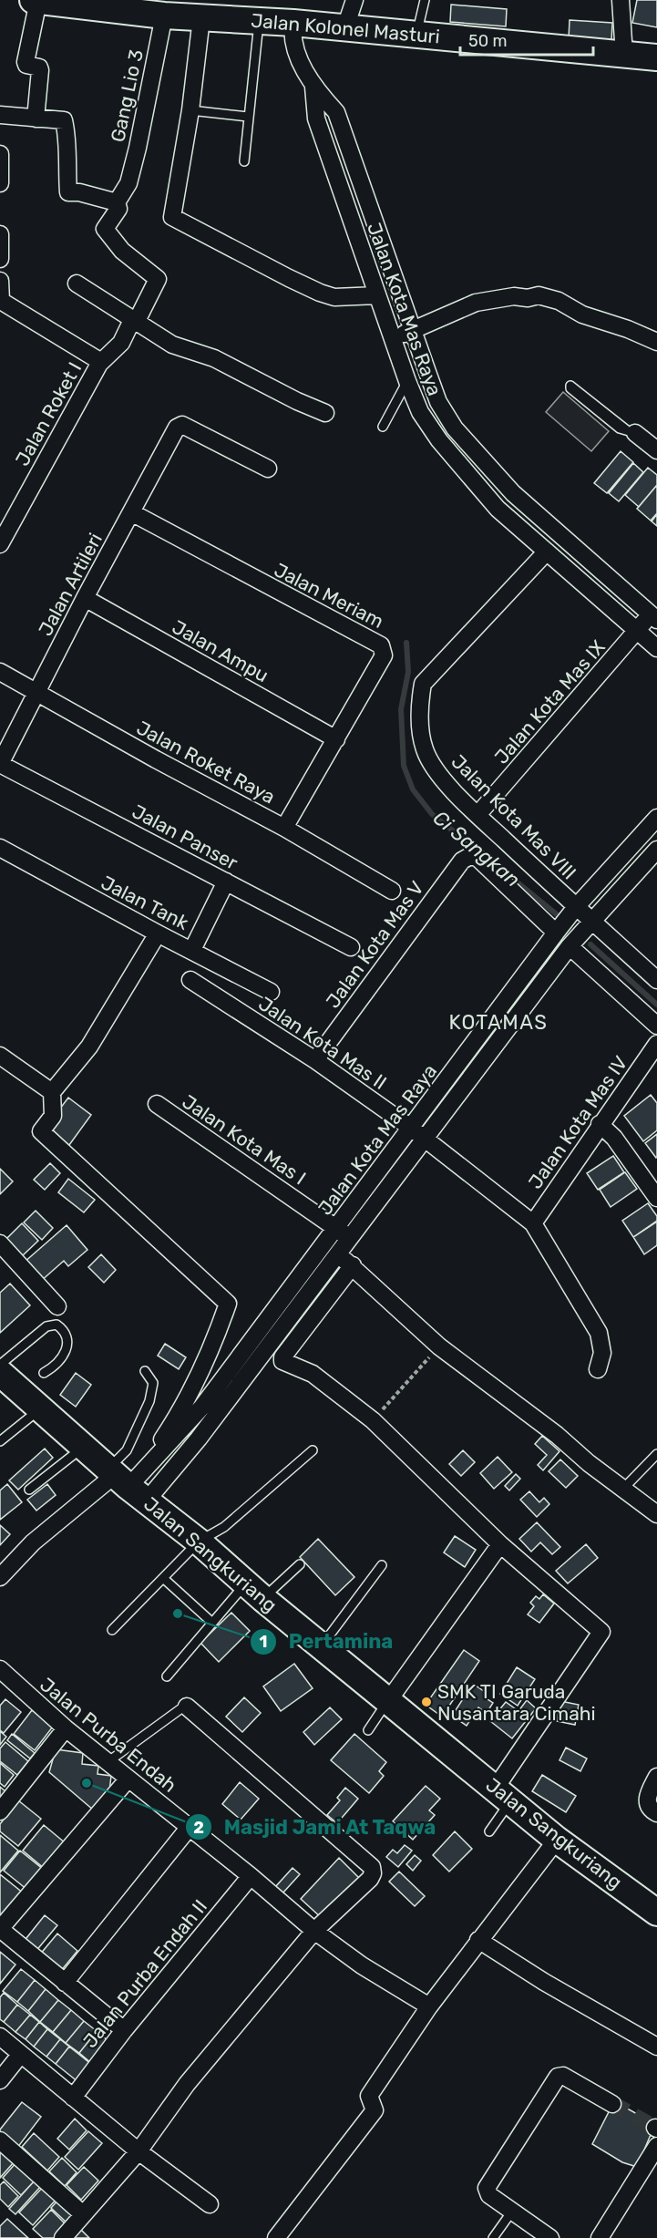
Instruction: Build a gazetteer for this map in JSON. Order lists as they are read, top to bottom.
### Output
{
  "streets": {
    "main road": ["Jalan Kolonel Masturi", "Jalan Sangkuriang"],
    "street": [
      "Gang Lio 3",
      "Jalan Kota Mas Raya",
      "Jalan Roket I",
      "Jalan Artileri",
      "Jalan Meriam",
      "Jalan Ampu",
      "Jalan Kota Mas IX",
      "Jalan Roket Raya",
      "Jalan Kota Mas VIII",
      "Jalan Panser",
      "Jalan Tank",
      "Jalan Kota Mas V",
      "Jalan Kota Mas II",
      "Jalan Kota Mas IV",
      "Jalan Kota Mas I",
      "Jalan Purba Endah",
      "Jalan Purba Endah II"
    ]
  },
  "crossings": [
    ["Jalan Kolonel Masturi", "Gang Lio 3"],
    ["Jalan Kolonel Masturi", "Jalan Kota Mas Raya"],
    ["Gang Lio 3", "Jalan Roket I"],
    ["Jalan Kota Mas Raya", "Jalan Kota Mas IX"],
    ["Jalan Kota Mas Raya", "Jalan Kota Mas VIII"],
    ["Jalan Kota Mas Raya", "Jalan Kota Mas V"],
    ["Jalan Kota Mas Raya", "Jalan Kota Mas II"],
    ["Jalan Kota Mas Raya", "Jalan Kota Mas I"],
    ["Jalan Kota Mas Raya", "Jalan Sangkuriang"],
    ["Jalan Artileri", "Jalan Meriam"],
    ["Jalan Artileri", "Jalan Ampu"],
    ["Jalan Artileri", "Jalan Roket Raya"],
    ["Jalan Artileri", "Jalan Panser"],
    ["Jalan Meriam", "Jalan Ampu"],
    ["Jalan Meriam", "Jalan Roket Raya"],
    ["Jalan Kota Mas IX", "Jalan Kota Mas VIII"],
    ["Jalan Kota Mas V", "Jalan Kota Mas II"],
    ["Jalan Kota Mas II", "Jalan Kota Mas IV"],
    ["Jalan Purba Endah", "Jalan Purba Endah II"]
  ],
  "districts": ["KOTAMAS"],
  "water": ["Ci Sangkan"],
  "places": ["Pertamina", "SMK TI Garuda Nusantara Cimahi", "Masjid Jami At Taqwa"],
  "scale_bar": "50 m"
}
